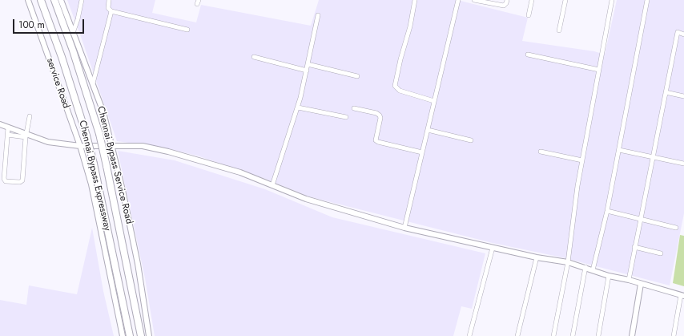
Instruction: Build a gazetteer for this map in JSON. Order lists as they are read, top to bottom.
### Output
{
  "streets": {
    "highway": ["Chennai Bypass Expressway"],
    "street": ["service Road", "Chennai Bypass Service Road"]
  },
  "scale_bar": "100 m"
}
